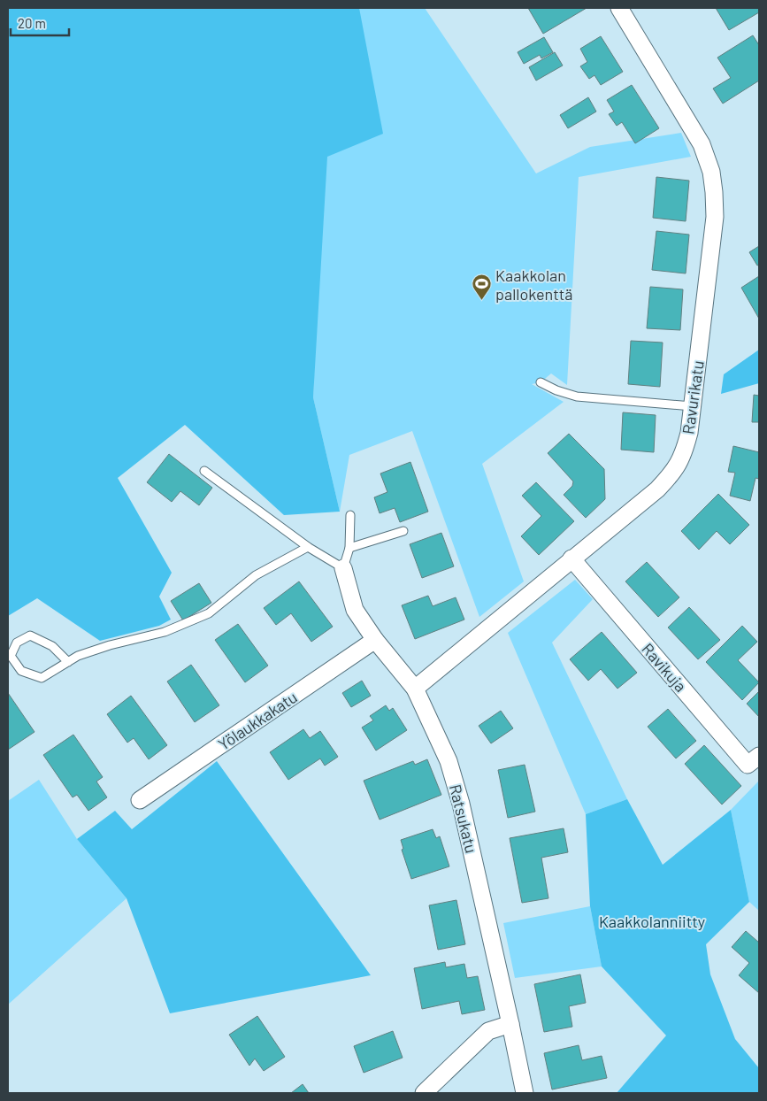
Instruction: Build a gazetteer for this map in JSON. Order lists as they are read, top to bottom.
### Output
{
  "streets": {
    "street": [
      "Ravurikatu",
      "Ravikuja",
      "Yölaukkakatu",
      "Ratsukatu"
    ]
  },
  "crossings": [
    ["Ravurikatu", "Ravikuja"],
    ["Ravurikatu", "Ratsukatu"],
    ["Yölaukkakatu", "Ratsukatu"]
  ],
  "parks": ["Kaakkolanniitty"],
  "places": {
    "sports": ["Kaakkolan pallokenttä"]
  },
  "scale_bar": "20 m"
}
